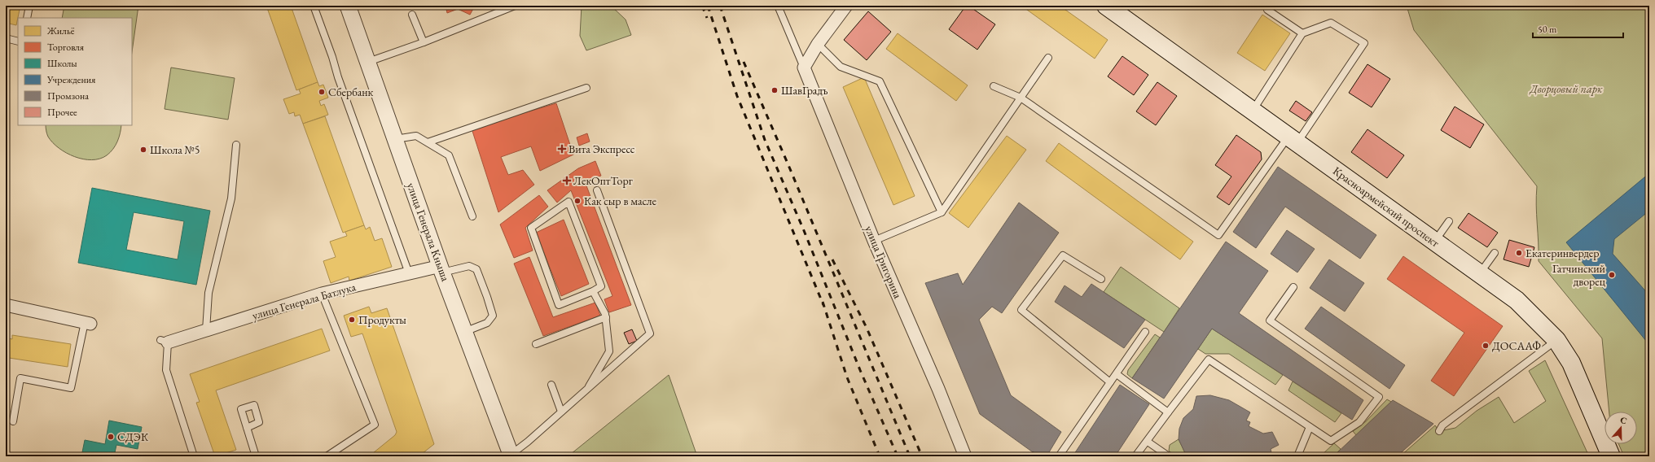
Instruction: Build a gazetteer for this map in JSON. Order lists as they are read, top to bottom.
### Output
{
  "streets": {
    "main road": ["Красноармейский проспект"],
    "street": ["улица Генерала Кныша", "улица Григорина", "улица Генерала Батлука"]
  },
  "crossings": [
    ["улица Генерала Кныша", "улица Генерала Батлука"]
  ],
  "parks": ["Дворцовый парк"],
  "places": {
    "other": [
      "ШавГрадъ",
      "Сбербанк",
      "Школа №5",
      "Как сыр в масле",
      "Екатеринвердер",
      "Гатчинский дворец",
      "Продукты",
      "ДОСААФ",
      "СДЭК"
    ],
    "health": ["Вита Экспресс", "ЛекОптТорг"]
  },
  "legend": [
    "Жильё",
    "Торговля",
    "Школы",
    "Учреждения",
    "Промзона",
    "Прочее"
  ],
  "scale_bar": "50 m",
  "north": "top"
}
